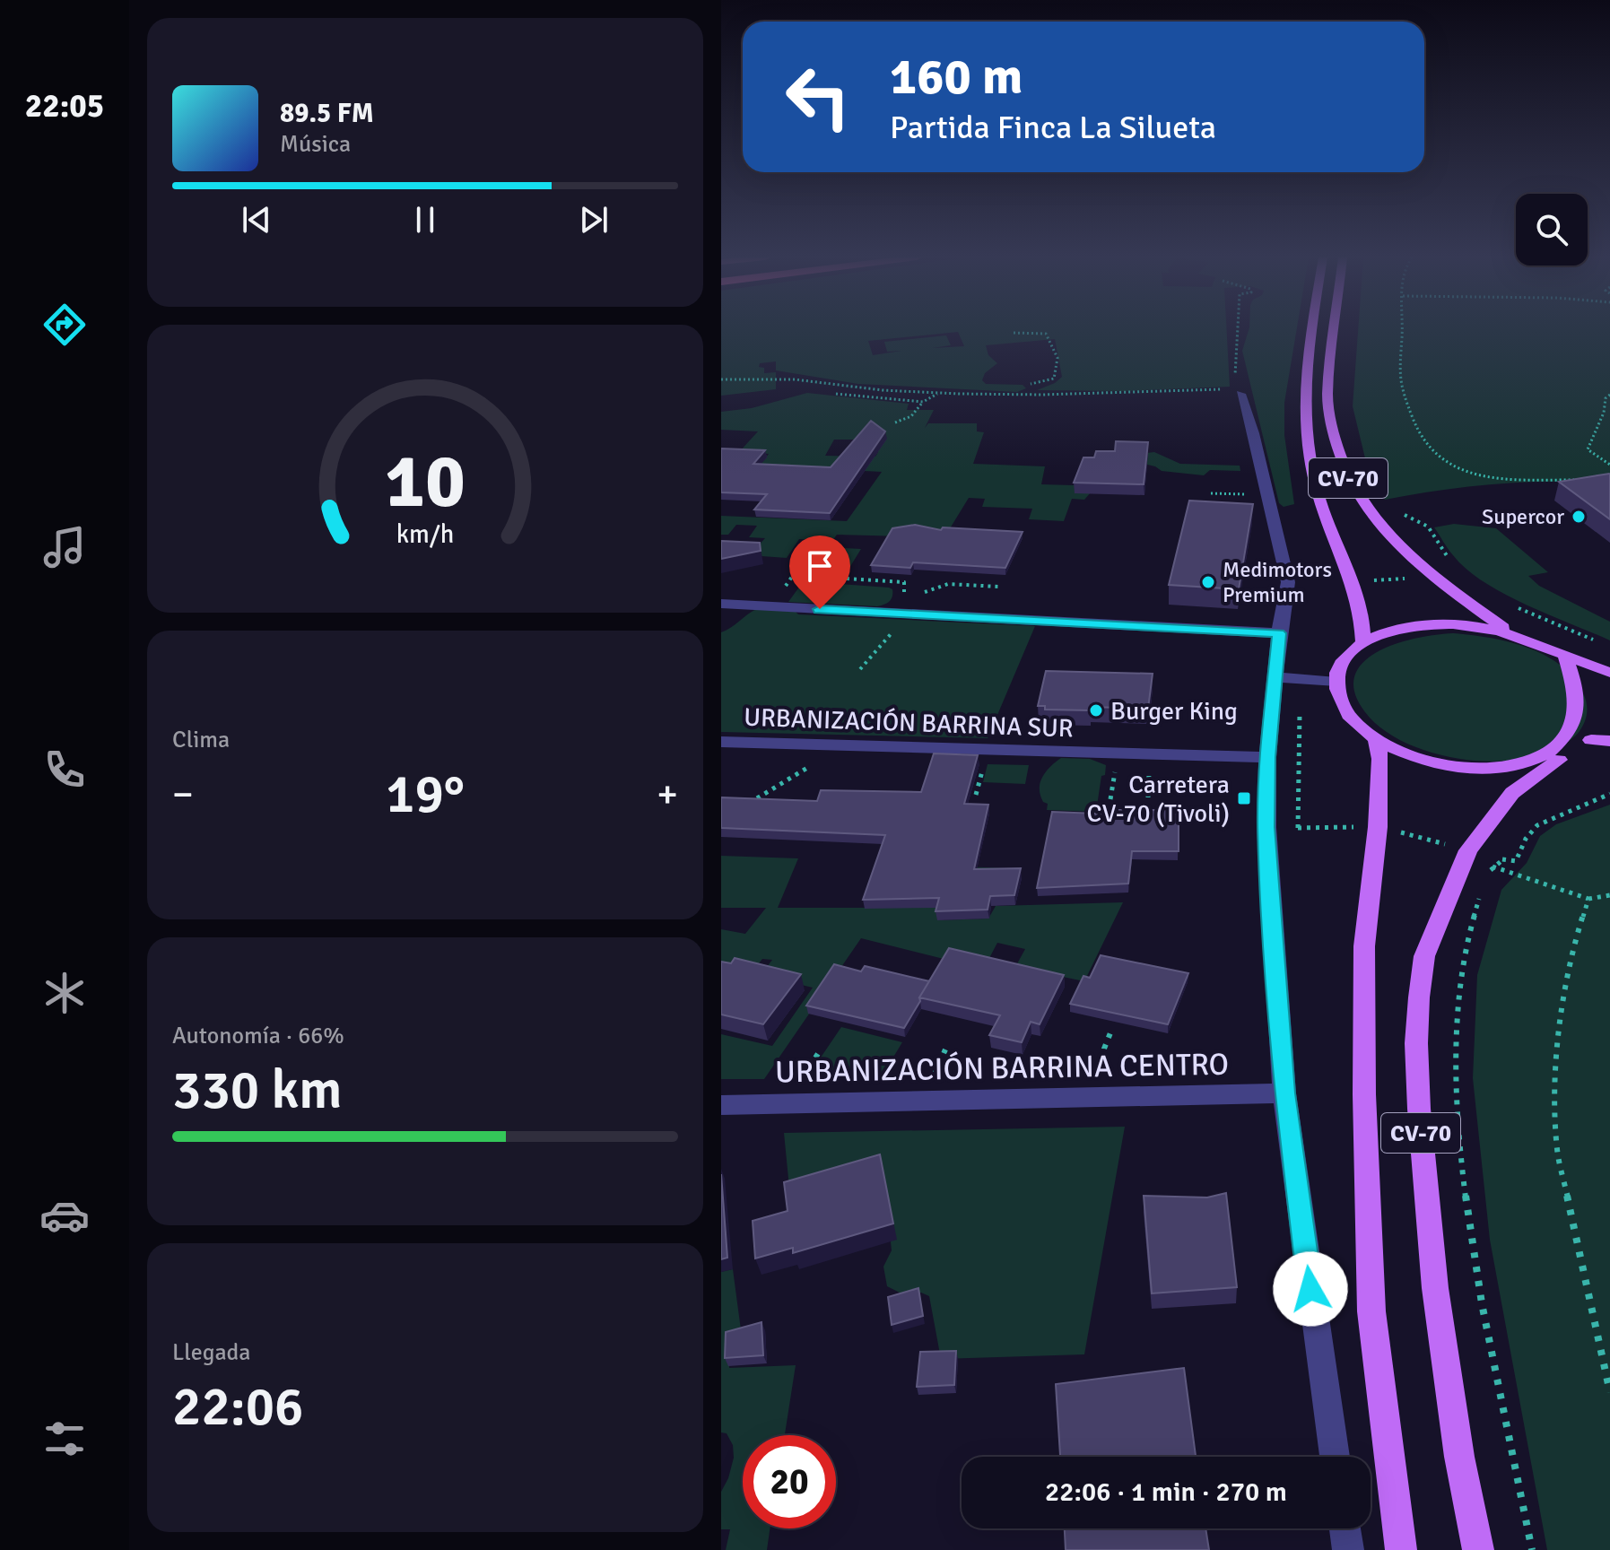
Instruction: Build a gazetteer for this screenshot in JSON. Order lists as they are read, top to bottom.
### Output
{
  "streets": {
    "main road": ["CV-70"],
    "street": ["URBANIZACIÓN BARRINA SUR", "URBANIZACIÓN BARRINA CENTRO"]
  },
  "places": {
    "other": ["Supercor", "Medimotors Premium", "Burger King"],
    "transit": ["Carretera CV-70 (Tivoli)"]
  },
  "page": {
    "tabs": "22:05",
    "turn": ["160 m", "Partida Finca La Silueta"],
    "song": ["89.5 FM", "Música"],
    "tile": [
      "Clima",
      ["Autonomía · 66%", "330 km"],
      ["Llegada", "22:06"]
    ],
    "heat": ["−", "19°", "+"],
    "limit": "20",
    "trip": "22:06 · 1 min · 270 m",
    "gauge": ["10", "km/h"]
  }
}
